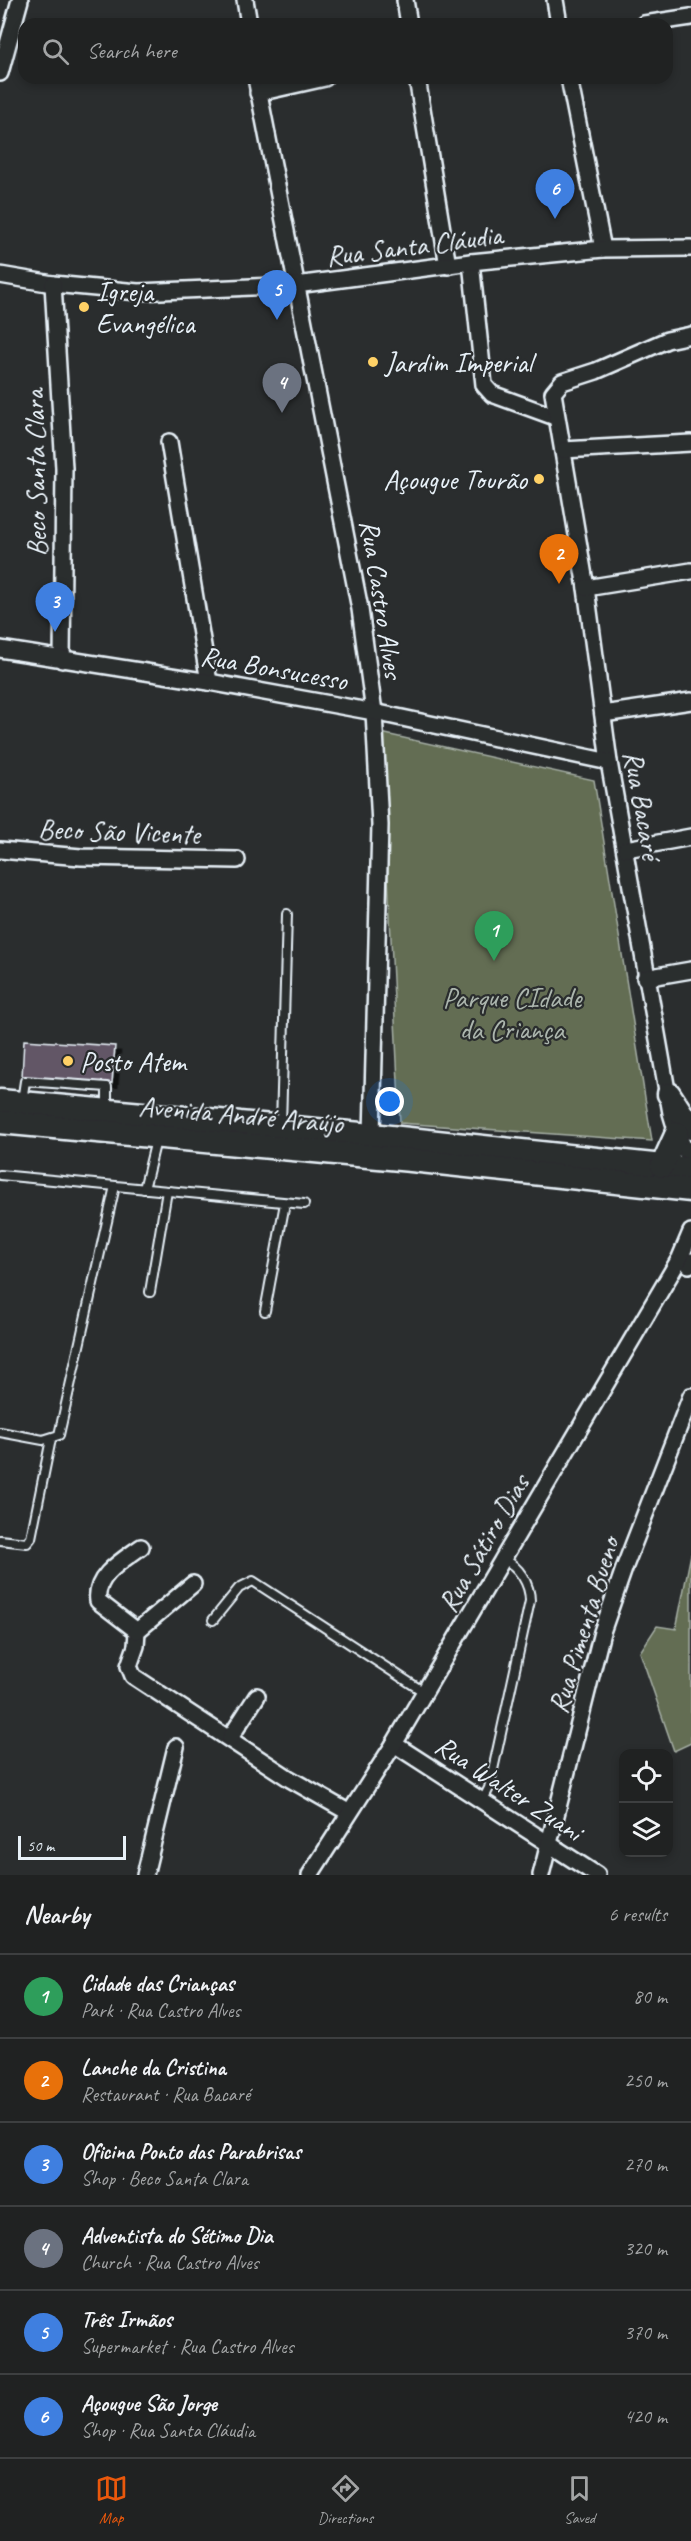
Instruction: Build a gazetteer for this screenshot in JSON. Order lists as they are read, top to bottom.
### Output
{
  "streets": {
    "main road": ["Avenida André Araújo"],
    "street": [
      "Rua Santa Cláudia",
      "Beco Santa Clara",
      "Rua Castro Alves",
      "Rua Bonsucesso",
      "Rua Bacaré",
      "Beco São Vicente",
      "Rua Sátiro Dias",
      "Rua Pimenta Bueno",
      "Rua Walter Zuani"
    ]
  },
  "crossings": [
    ["Rua Santa Cláudia", "Beco Santa Clara"],
    ["Rua Santa Cláudia", "Rua Castro Alves"],
    ["Beco Santa Clara", "Rua Bonsucesso"],
    ["Rua Castro Alves", "Rua Bonsucesso"],
    ["Rua Castro Alves", "Avenida André Araújo"],
    ["Rua Bonsucesso", "Rua Bacaré"],
    ["Rua Sátiro Dias", "Rua Walter Zuani"],
    ["Rua Pimenta Bueno", "Rua Walter Zuani"]
  ],
  "parks": ["Parque CIdade da Criança"],
  "places": [
    "Igreja Evangélica",
    "Jardim Imperial",
    "Açougue Tourão",
    "Posto Atem"
  ],
  "scale_bar": "50 m",
  "page": {
    "search": "Search here",
    "pins": [
      "6",
      "5",
      "4",
      "2",
      "3",
      "1"
    ],
    "scale": "50 m",
    "heading": ["Nearby", "6 results"],
    "list": [
      {
        "mark": "1",
        "name": "Cidade das Crianças",
        "note": "Park · Rua Castro Alves",
        "value": "80 m"
      },
      {
        "mark": "2",
        "name": "Lanche da Cristina",
        "note": "Restaurant · Rua Bacaré",
        "value": "250 m"
      },
      {
        "mark": "3",
        "name": "Oficina Ponto das Parabrisas",
        "note": "Shop · Beco Santa Clara",
        "value": "270 m"
      },
      {
        "mark": "4",
        "name": "Adventista do Sétimo Dia",
        "note": "Church · Rua Castro Alves",
        "value": "320 m"
      },
      {
        "mark": "5",
        "name": "Três Irmãos",
        "note": "Supermarket · Rua Castro Alves",
        "value": "370 m"
      },
      {
        "mark": "6",
        "name": "Açougue São Jorge",
        "note": "Shop · Rua Santa Cláudia",
        "value": "420 m"
      }
    ],
    "nav": ["Map", "Directions", "Saved"]
  }
}
